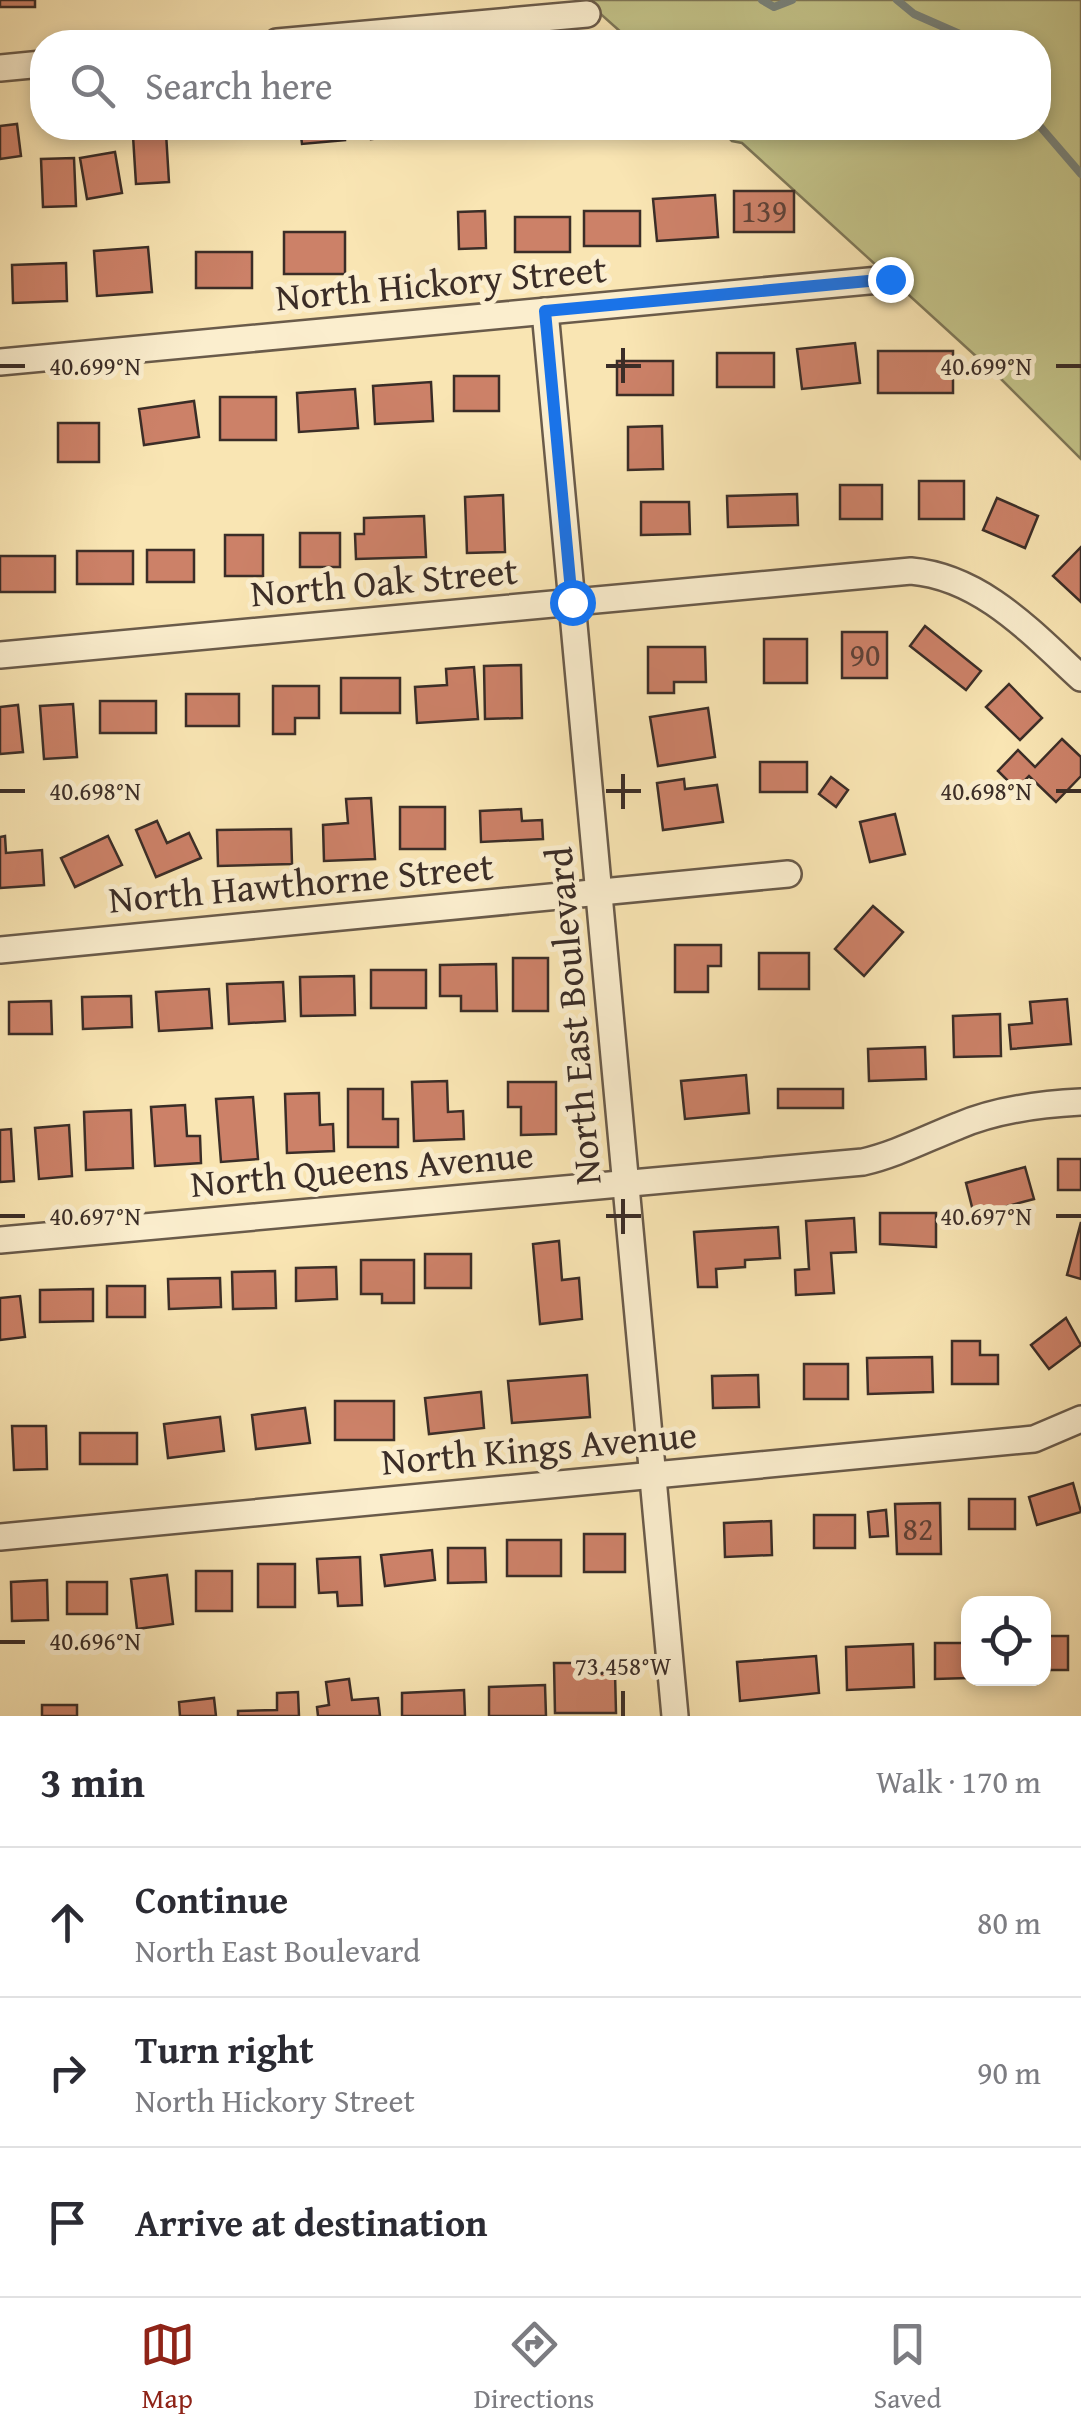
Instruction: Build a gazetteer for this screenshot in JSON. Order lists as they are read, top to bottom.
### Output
{
  "streets": {
    "street": [
      "North Hickory Street",
      "North Oak Street",
      "North Hawthorne Street",
      "North East Boulevard",
      "North Queens Avenue",
      "North Kings Avenue"
    ]
  },
  "crossings": [
    ["North Hickory Street", "North East Boulevard"],
    ["North Oak Street", "North East Boulevard"],
    ["North Hawthorne Street", "North East Boulevard"],
    ["North East Boulevard", "North Queens Avenue"],
    ["North East Boulevard", "North Kings Avenue"]
  ],
  "house_numbers": ["139", "90", "82"],
  "page": {
    "search": "Search here",
    "heading": ["3 min", "Walk · 170 m"],
    "list": [
      ["Continue", "North East Boulevard", "80 m"],
      ["Turn right", "North Hickory Street", "90 m"],
      "Arrive at destination"
    ],
    "nav": ["Map", "Directions", "Saved"]
  },
  "coordinates": [
    "40.699°N",
    "40.698°N",
    "40.697°N",
    "40.696°N",
    "73.458°W"
  ]
}
